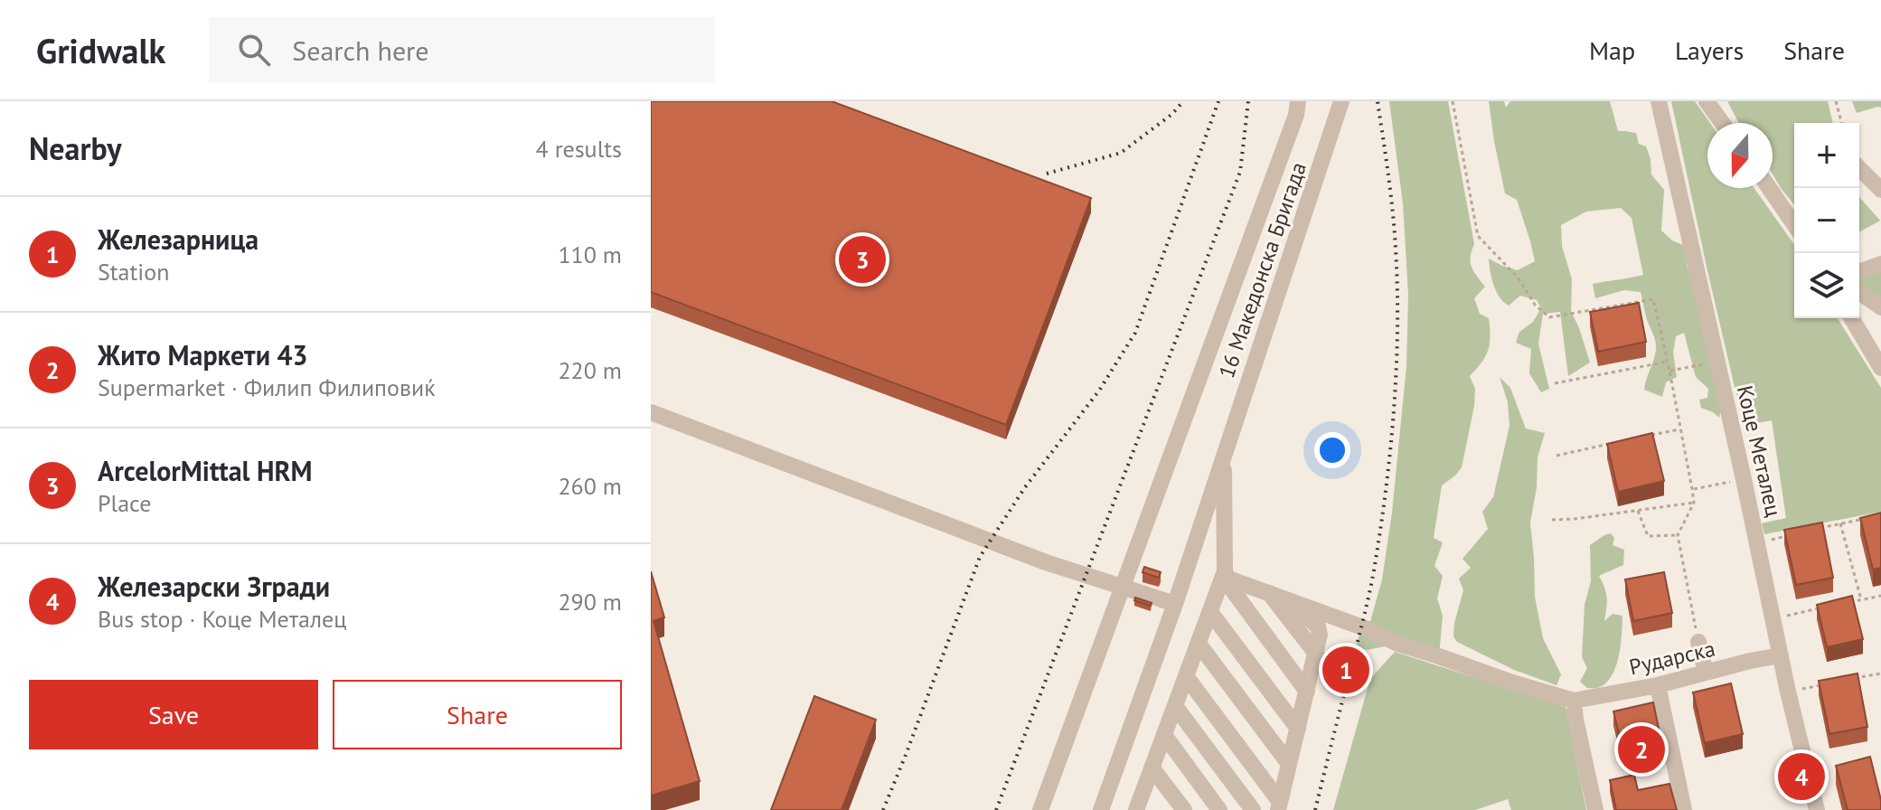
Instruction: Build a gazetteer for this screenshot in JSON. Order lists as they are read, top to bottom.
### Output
{
  "streets": {
    "street": ["16 Македонска Бригада", "Коце Металец", "Рударска"]
  },
  "crossings": [
    ["Коце Металец", "Рударска"]
  ],
  "north": "bottom",
  "page": {
    "header": "Gridwalk",
    "search": "Search here",
    "nav": ["Map", "Layers", "Share"],
    "heading": ["Nearby", "4 results"],
    "map_buttons": ["+", "−"],
    "list": [
      {
        "mark": "1",
        "name": "Железарница",
        "note": "Station",
        "value": "110 m"
      },
      {
        "mark": "2",
        "name": "Жито Маркети 43",
        "note": "Supermarket · Филип Филиповиќ",
        "value": "220 m"
      },
      {
        "mark": "3",
        "name": "ArcelorMittal HRM",
        "note": "Place",
        "value": "260 m"
      },
      {
        "mark": "4",
        "name": "Железарски Згради",
        "note": "Bus stop · Коце Металец",
        "value": "290 m"
      }
    ],
    "pins": [
      "3",
      "1",
      "2",
      "4"
    ],
    "buttons": ["Save", "Share"]
  }
}
